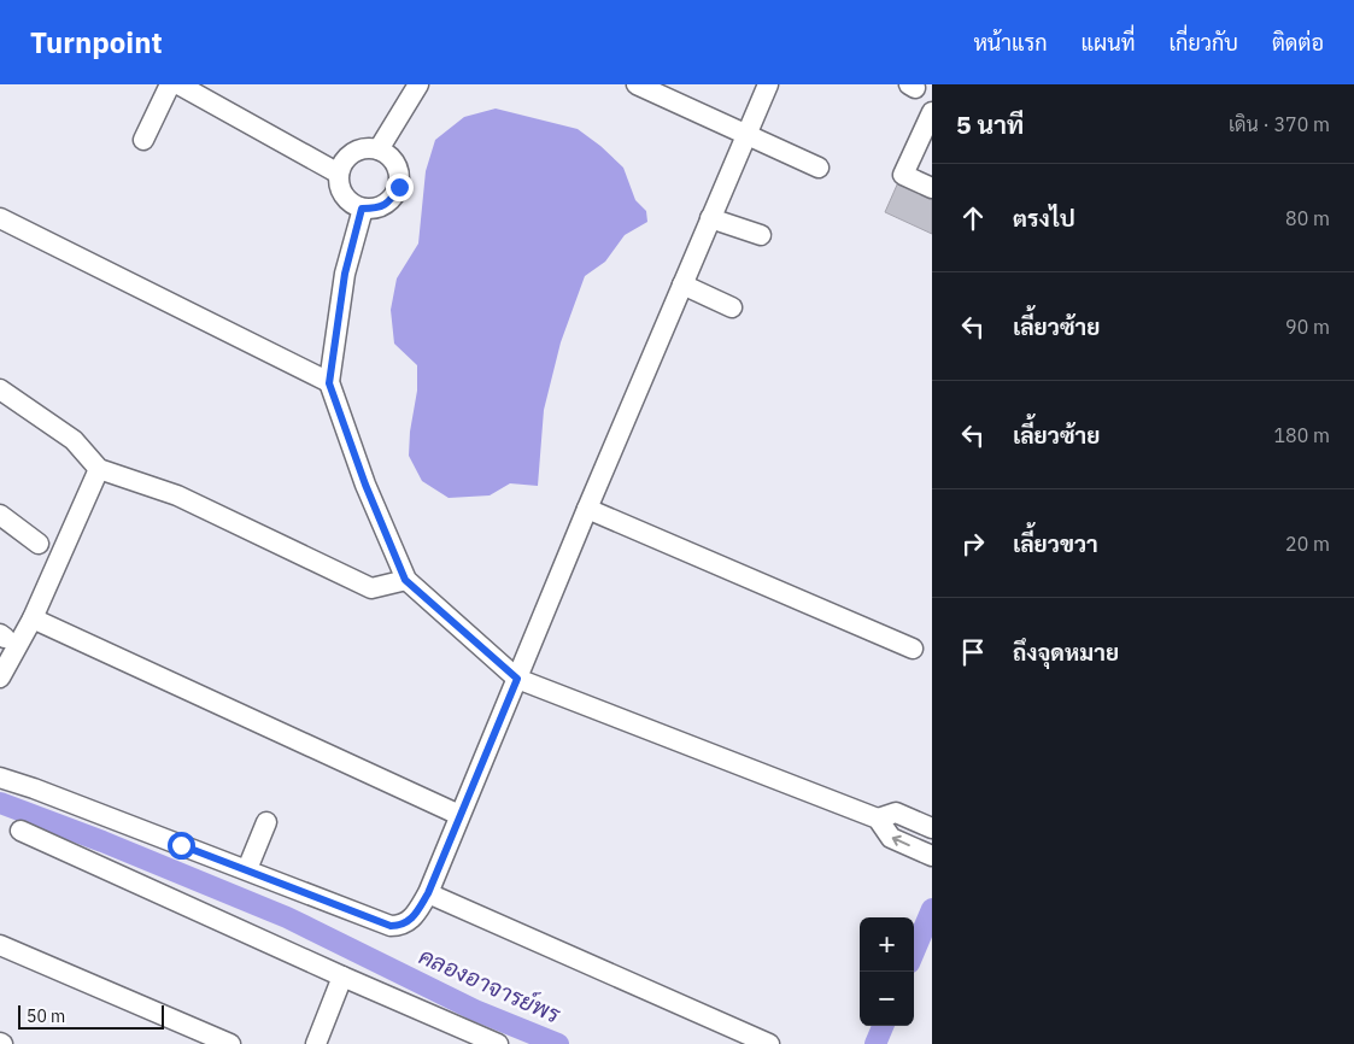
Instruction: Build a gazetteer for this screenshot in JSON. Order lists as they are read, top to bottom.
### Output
{
  "water": ["คลองอาจารย์พร"],
  "scale_bar": "50 m",
  "page": {
    "header": "Turnpoint",
    "nav": [
      "หน้าแรก",
      "แผนที่",
      "เกี่ยวกับ",
      "ติดต่อ"
    ],
    "heading": ["5 นาที", "เดิน · 370 m"],
    "list": [
      ["ตรงไป", "80 m"],
      ["เลี้ยวซ้าย", "90 m"],
      ["เลี้ยวซ้าย", "180 m"],
      ["เลี้ยวขวา", "20 m"],
      "ถึงจุดหมาย"
    ],
    "map_buttons": ["+", "−"],
    "scale": "50 m"
  }
}
